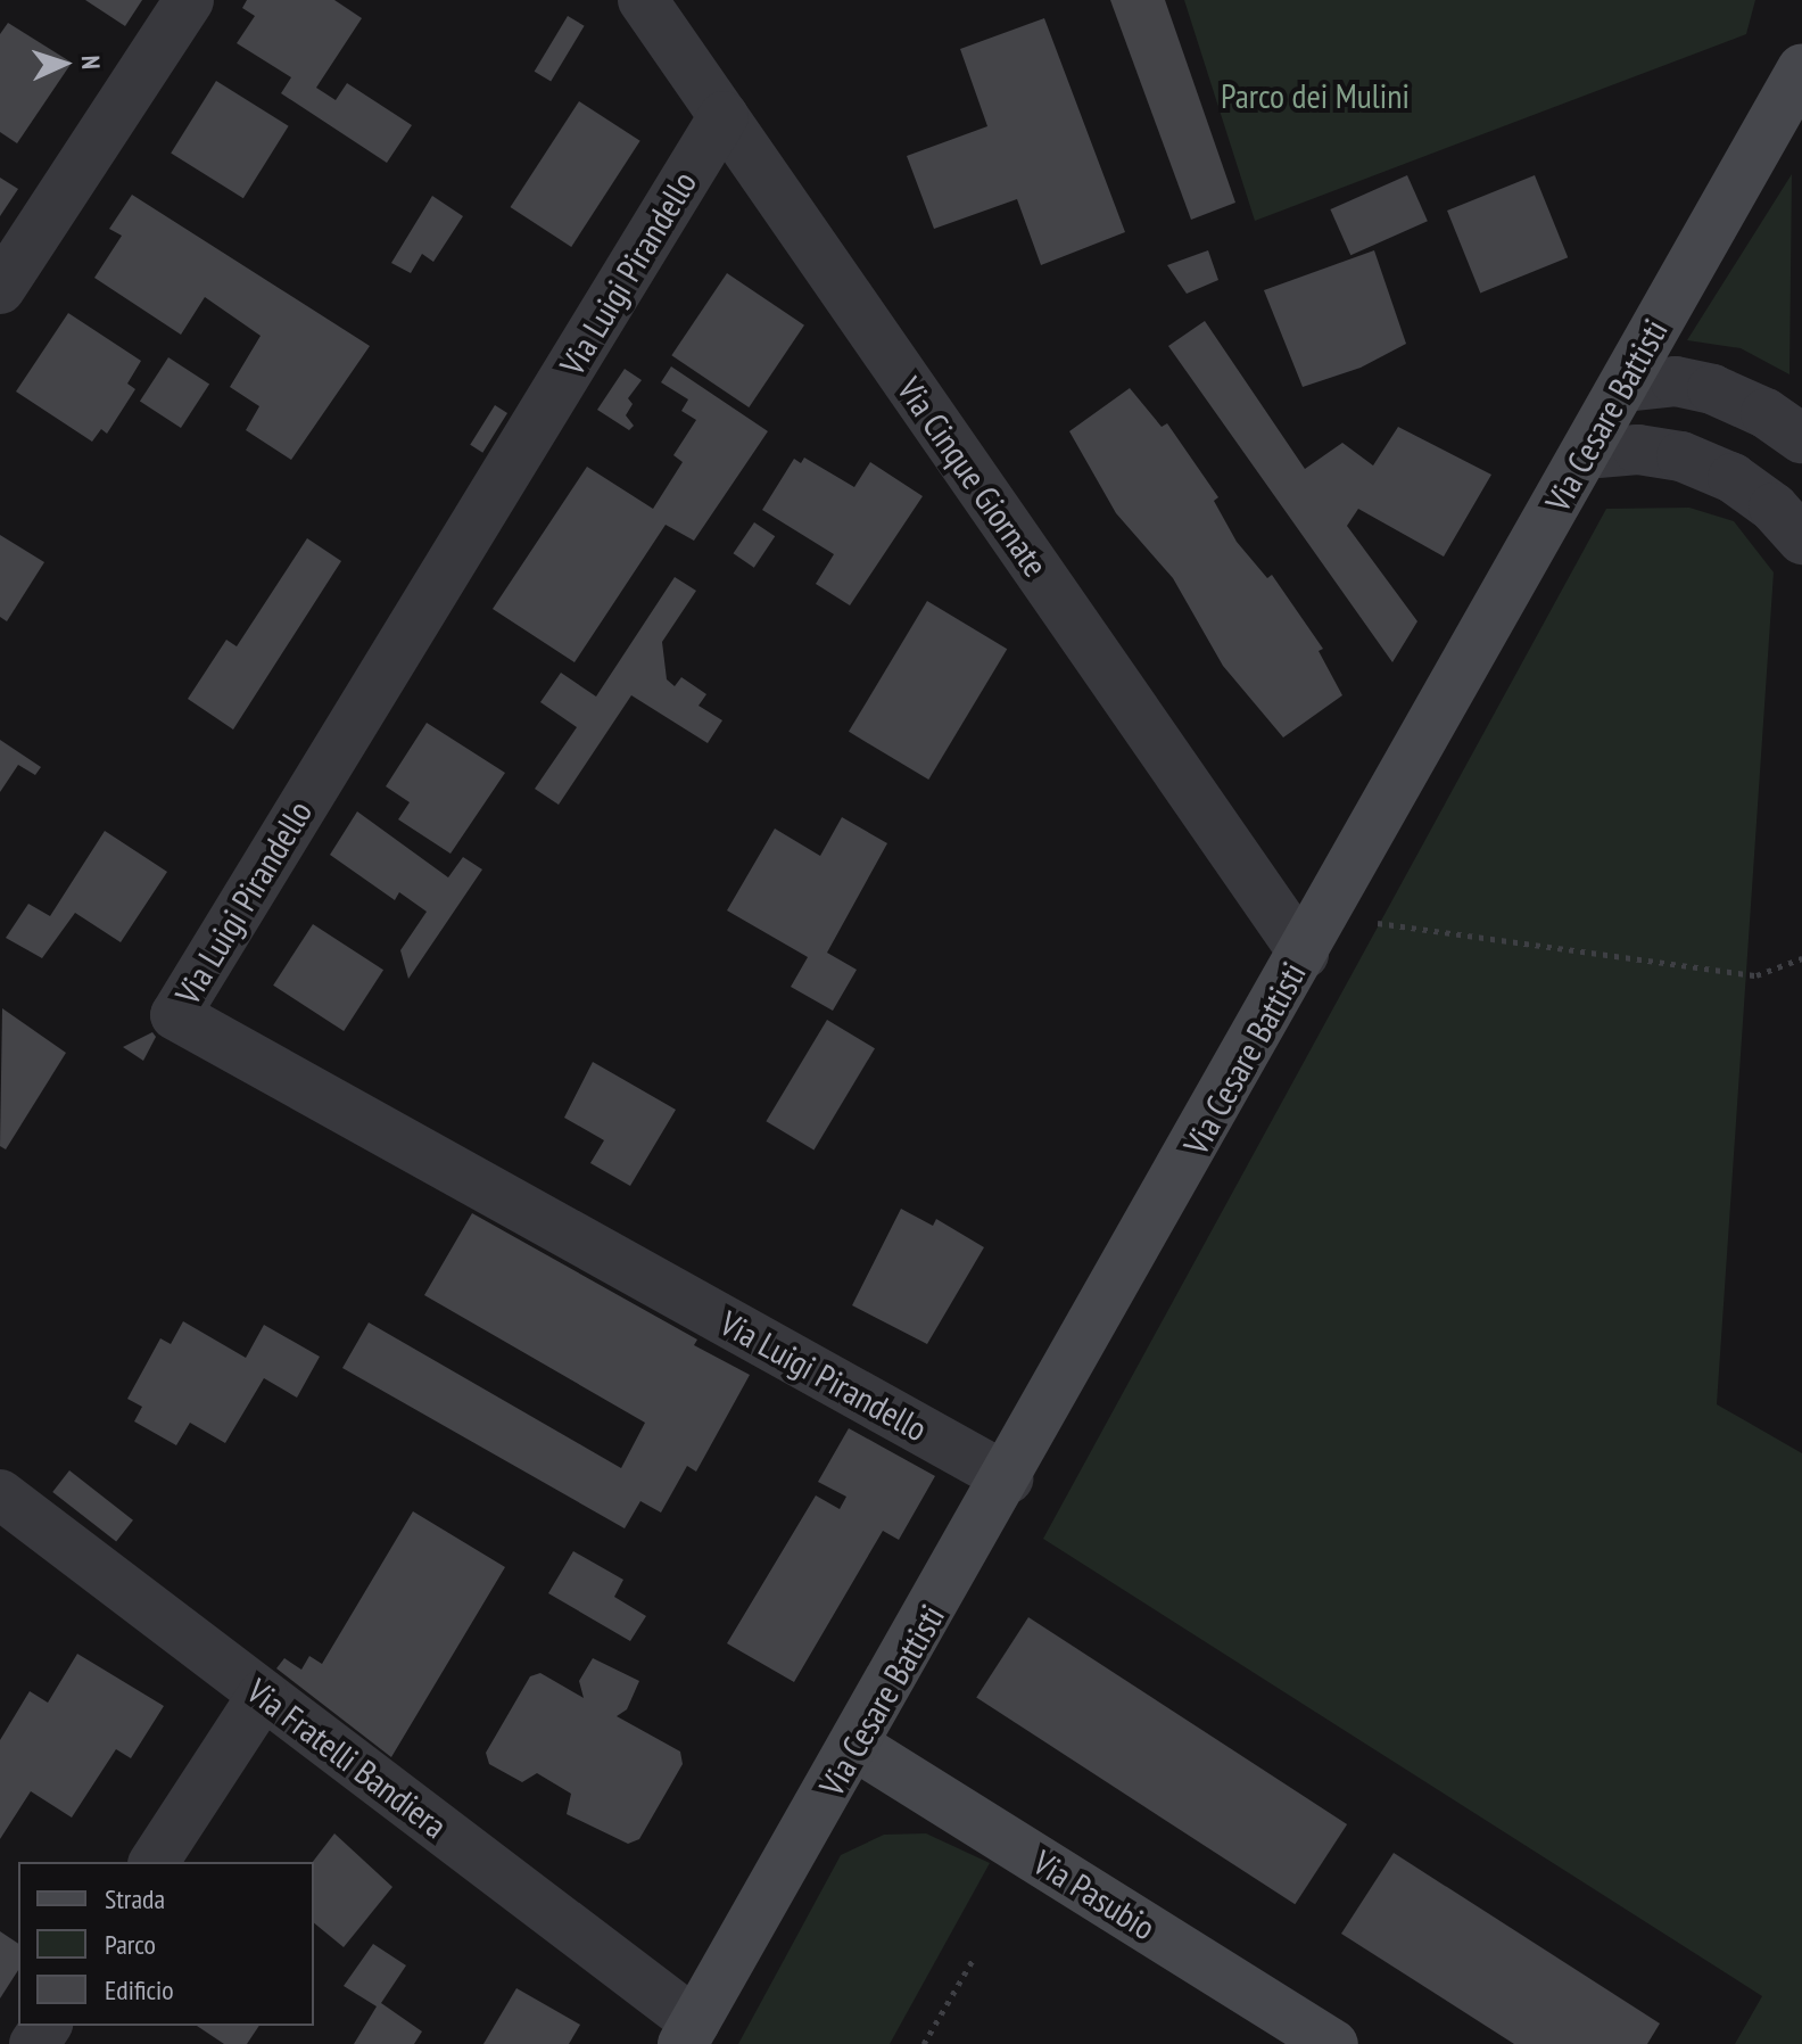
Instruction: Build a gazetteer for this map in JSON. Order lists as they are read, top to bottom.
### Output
{
  "streets": {
    "street": [
      "Via Luigi Pirandello",
      "Via Cesare Battisti",
      "Via Cinque Giornate",
      "Via Fratelli Bandiera",
      "Via Pasubio"
    ]
  },
  "crossings": [
    ["Via Luigi Pirandello", "Via Cesare Battisti"],
    ["Via Luigi Pirandello", "Via Cinque Giornate"],
    ["Via Cesare Battisti", "Via Cinque Giornate"],
    ["Via Cesare Battisti", "Via Fratelli Bandiera"],
    ["Via Cesare Battisti", "Via Pasubio"]
  ],
  "parks": ["Parco dei Mulini"],
  "legend": ["Strada", "Parco", "Edificio"],
  "north": "right"
}
